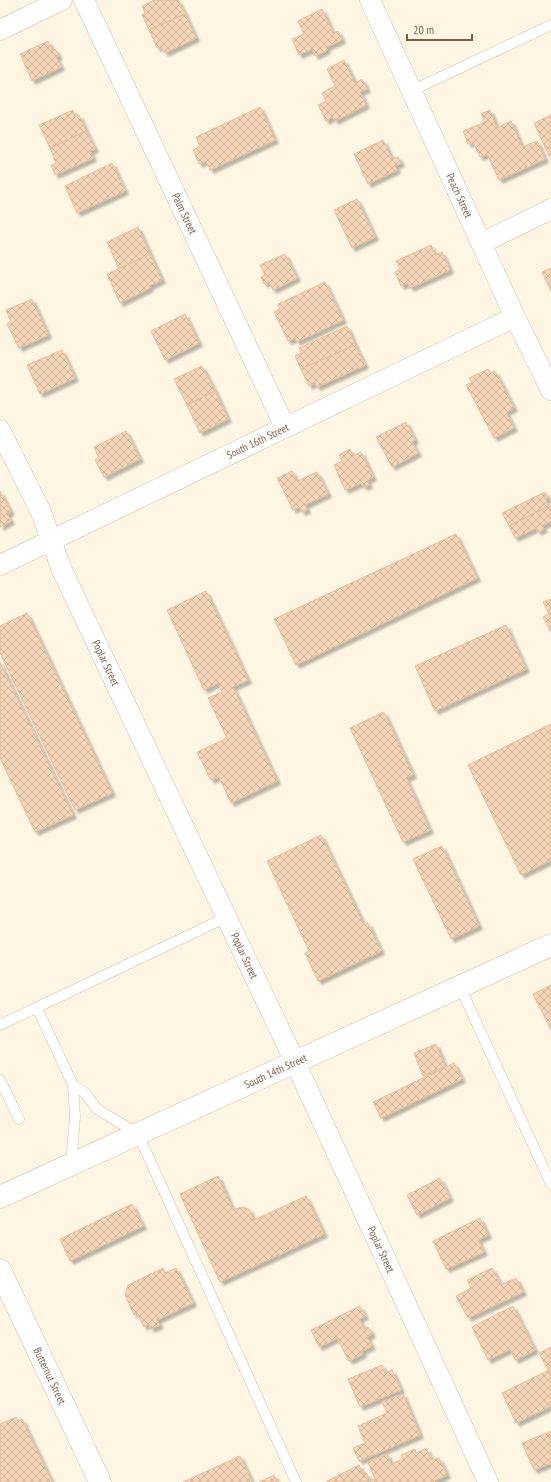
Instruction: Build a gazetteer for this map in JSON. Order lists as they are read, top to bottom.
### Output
{
  "streets": {
    "main road": ["South 14th Street", "Butternut Street"],
    "street": [
      "Peach Street",
      "Palm Street",
      "South 16th Street",
      "Poplar Street"
    ]
  },
  "crossings": [
    ["Peach Street", "South 16th Street"],
    ["Palm Street", "South 16th Street"],
    ["South 16th Street", "Poplar Street"],
    ["Poplar Street", "South 14th Street"]
  ],
  "scale_bar": "20 m"
}
